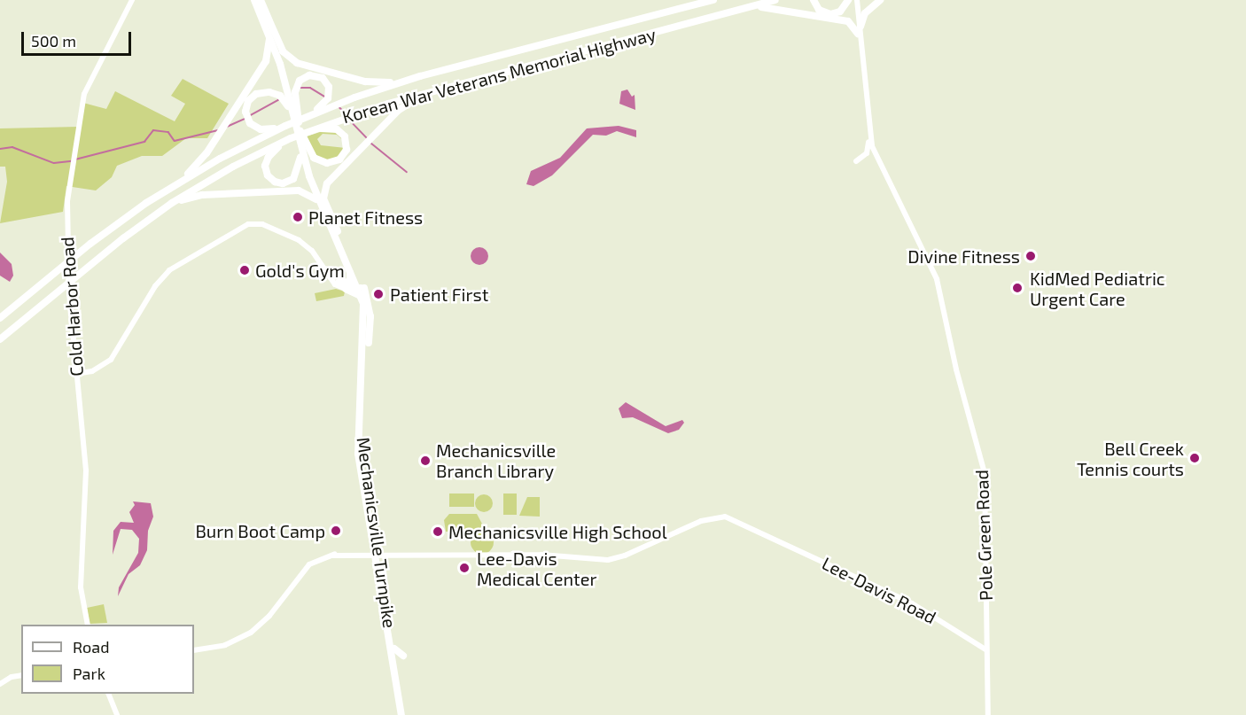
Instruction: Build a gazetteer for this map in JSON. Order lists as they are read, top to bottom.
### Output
{
  "streets": {
    "highway": ["Korean War Veterans Memorial Highway", "Mechanicsville Turnpike"],
    "main road": ["Cold Harbor Road", "Pole Green Road", "Lee-Davis Road"]
  },
  "crossings": [
    ["Korean War Veterans Memorial Highway", "Mechanicsville Turnpike"],
    ["Mechanicsville Turnpike", "Lee-Davis Road"],
    ["Pole Green Road", "Lee-Davis Road"]
  ],
  "places": [
    "Planet Fitness",
    "Divine Fitness",
    "Gold's Gym",
    "KidMed Pediatric Urgent Care",
    "Patient First",
    "Bell Creek Tennis courts",
    "Mechanicsville Branch Library",
    "Burn Boot Camp",
    "Mechanicsville High School",
    "Lee-Davis Medical Center"
  ],
  "legend": ["Road", "Park"],
  "scale_bar": "500 m"
}
